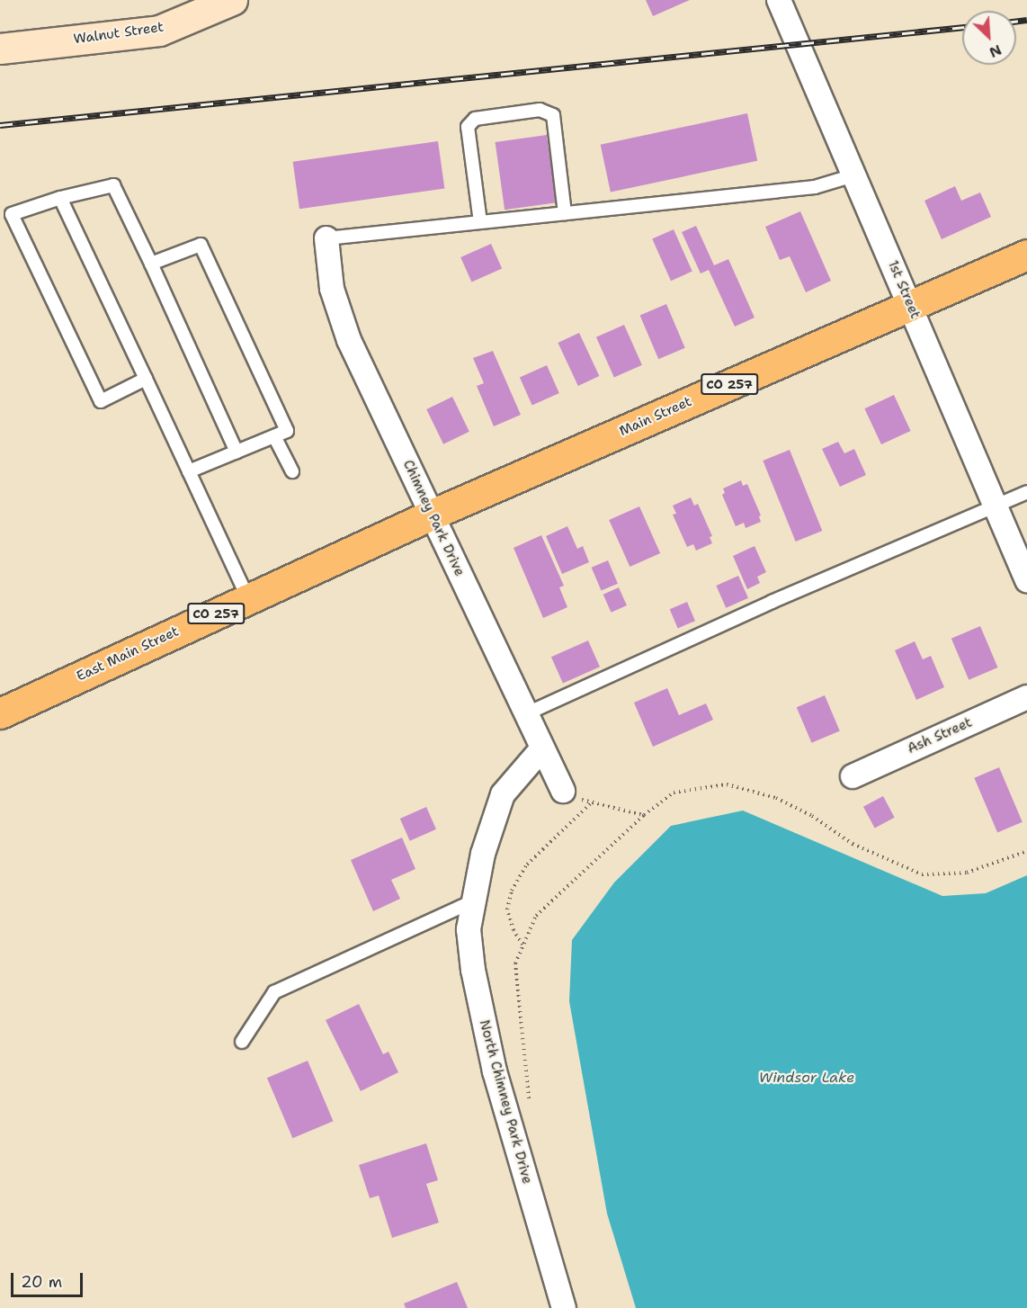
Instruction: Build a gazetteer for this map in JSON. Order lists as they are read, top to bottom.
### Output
{
  "streets": {
    "main road": ["CO 257", "Main Street", "East Main Street"],
    "street": [
      "Walnut Street",
      "1st Street",
      "Chimney Park Drive",
      "Ash Street",
      "North Chimney Park Drive"
    ]
  },
  "crossings": [
    ["1st Street", "Main Street"],
    ["Main Street", "Chimney Park Drive"],
    ["Main Street", "East Main Street"],
    ["Chimney Park Drive", "East Main Street"],
    ["Chimney Park Drive", "North Chimney Park Drive"]
  ],
  "water": ["Windsor Lake"],
  "scale_bar": "20 m",
  "north": "bottom right"
}
